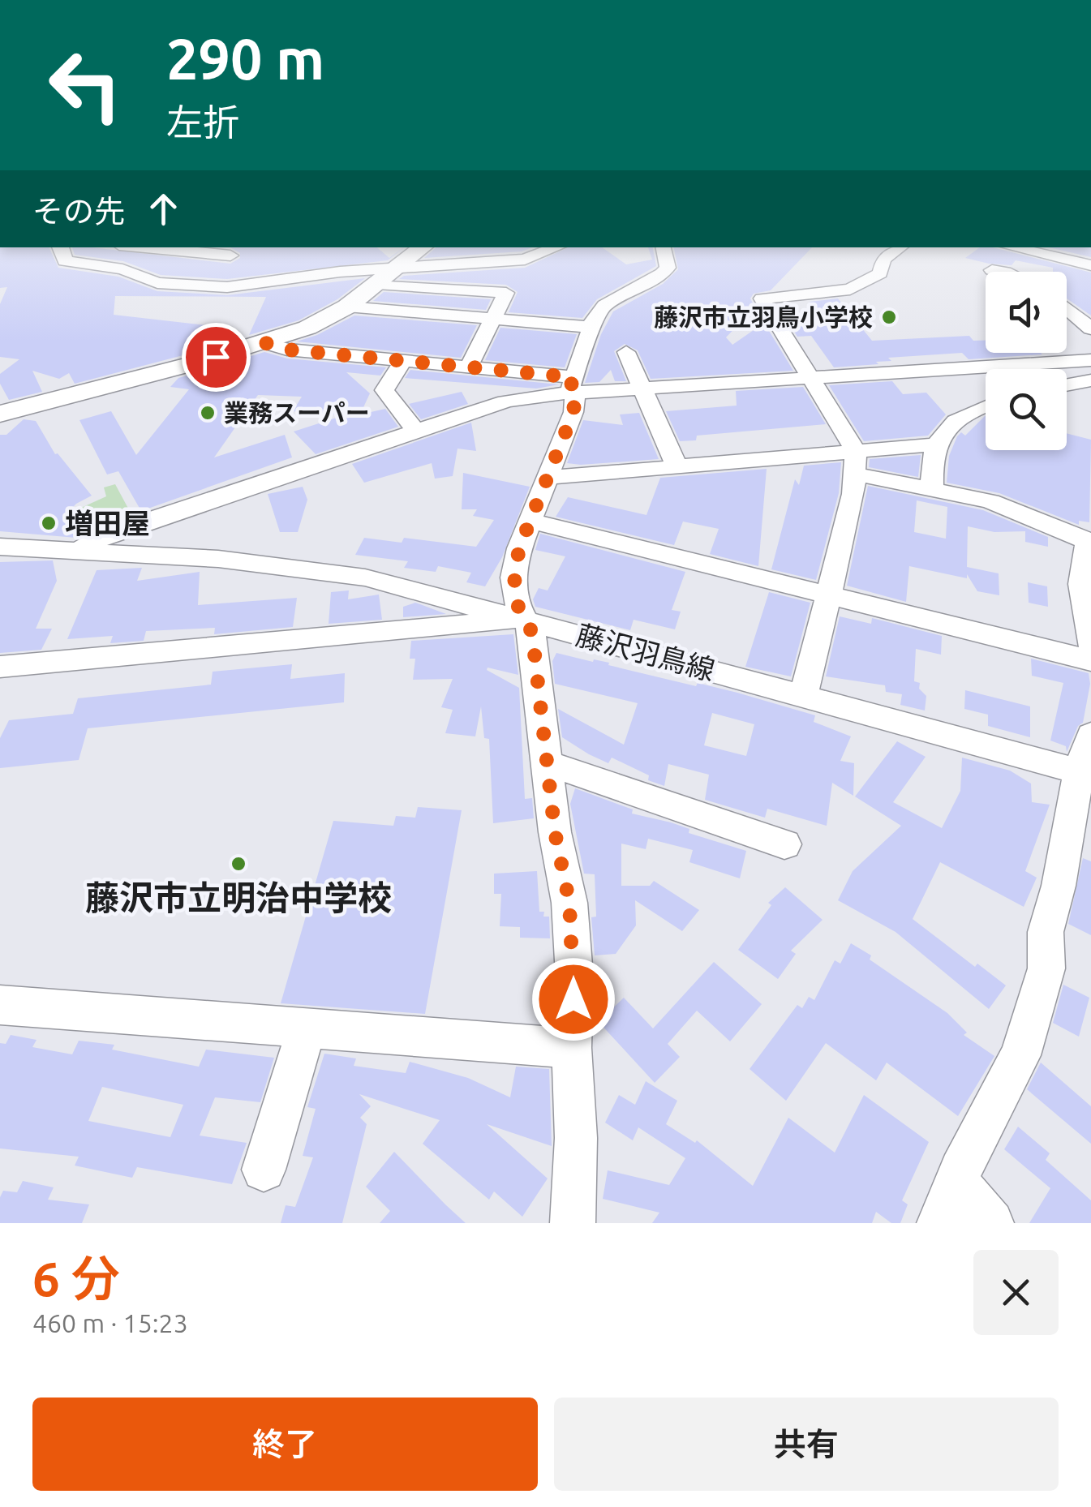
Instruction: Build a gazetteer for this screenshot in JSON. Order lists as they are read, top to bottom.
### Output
{
  "streets": {
    "street": ["藤沢羽鳥線"]
  },
  "places": [
    "藤沢市立羽鳥小学校",
    "業務スーパー",
    "増田屋",
    "藤沢市立明治中学校"
  ],
  "page": {
    "turn": ["290 m", "左折"],
    "then": "その先",
    "heading": ["6 分", "460 m · 15:23"],
    "buttons": ["終了", "共有"]
  }
}
